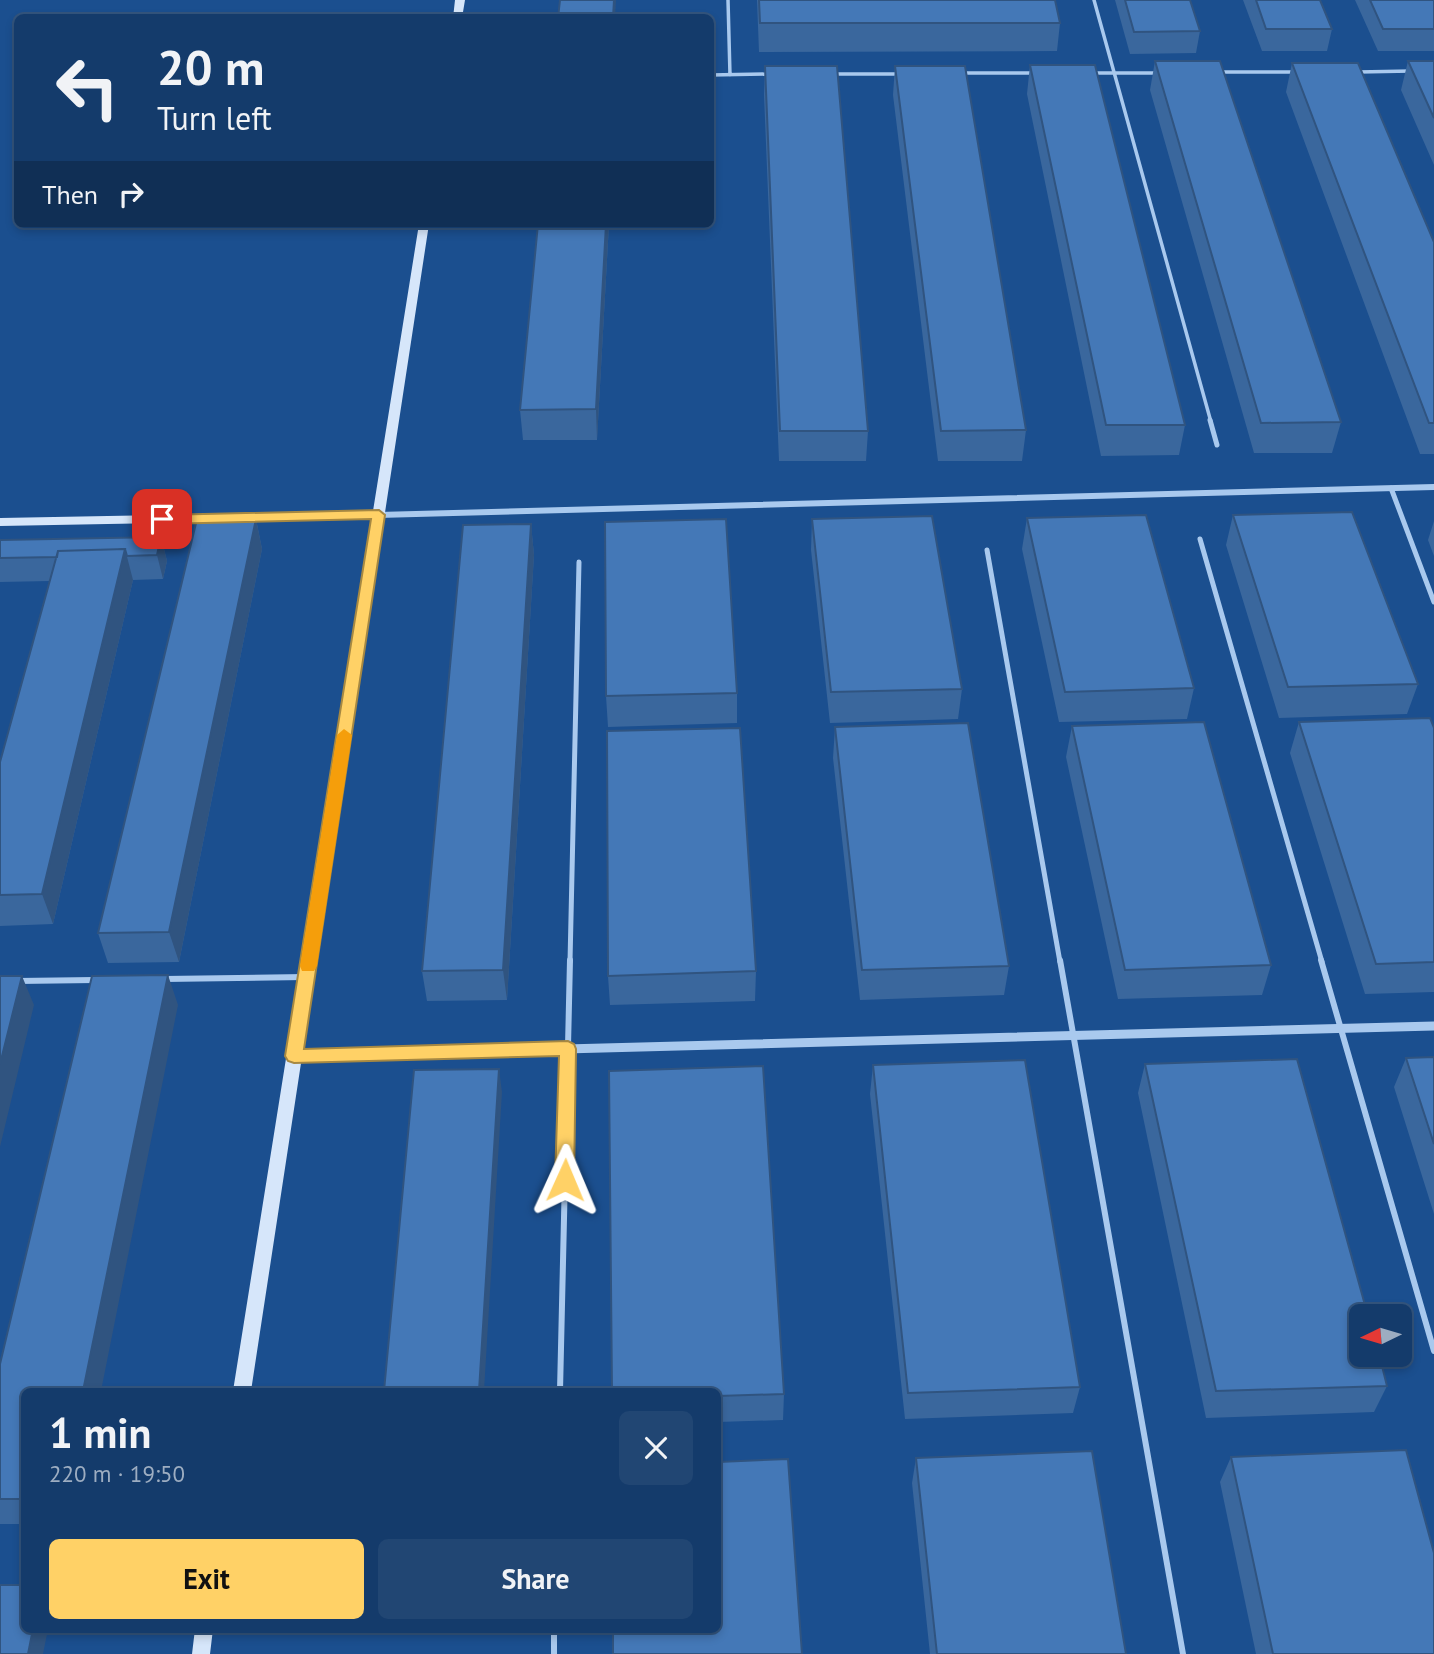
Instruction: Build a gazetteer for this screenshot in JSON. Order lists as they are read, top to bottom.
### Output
{
  "north": "left",
  "page": {
    "turn": ["20 m", "Turn left"],
    "then": "Then",
    "heading": ["1 min", "220 m · 19:50"],
    "buttons": ["Exit", "Share"]
  }
}
